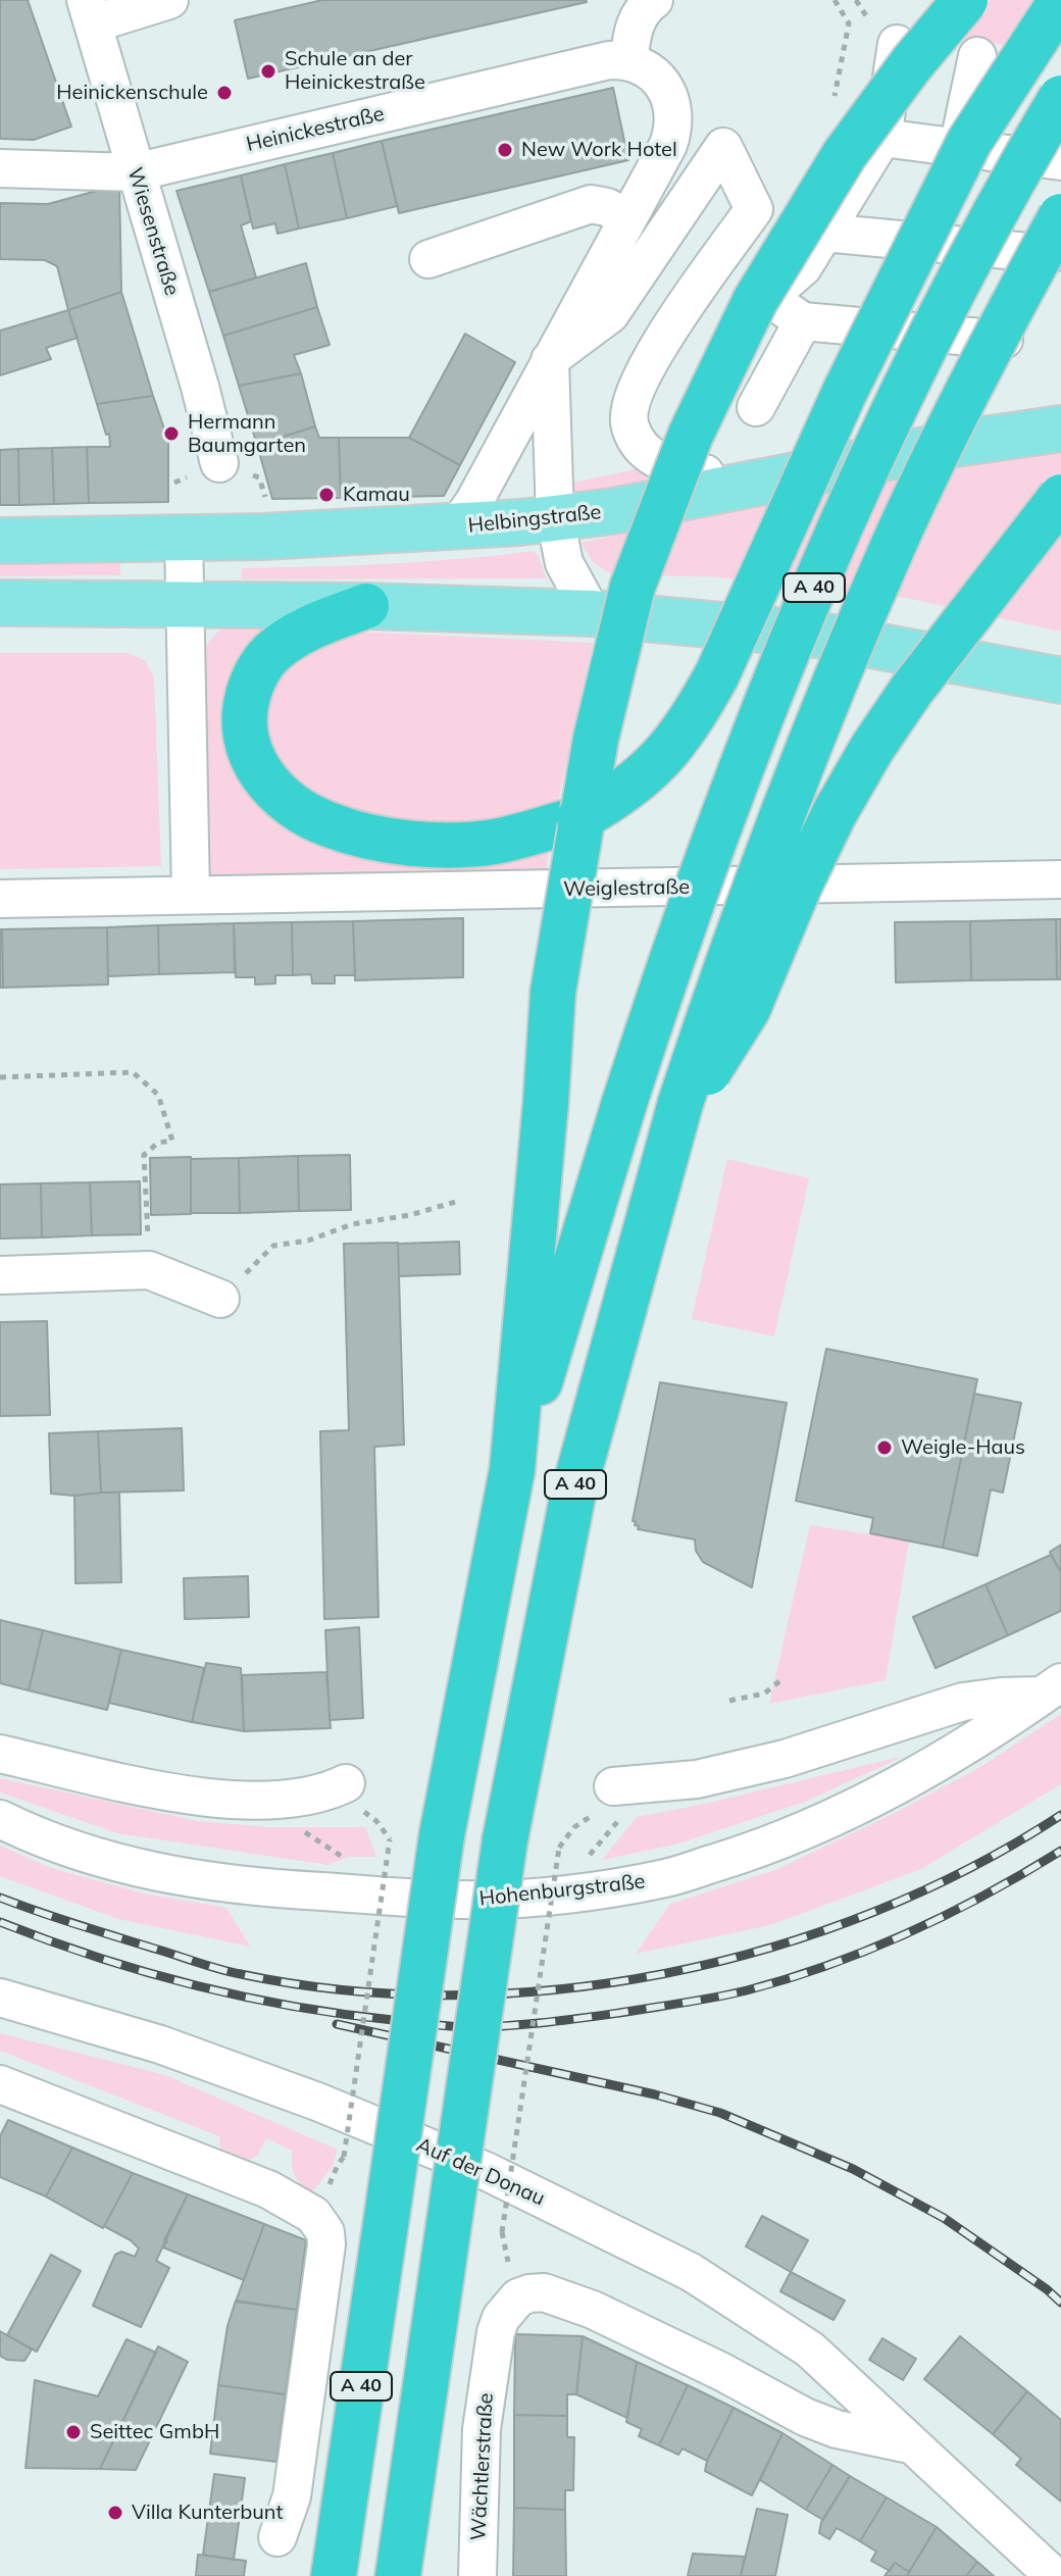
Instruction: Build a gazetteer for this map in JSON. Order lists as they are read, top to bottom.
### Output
{
  "streets": {
    "highway": ["A 40"],
    "main road": ["Helbingstraße"],
    "street": [
      "Heinickestraße",
      "Wiesenstraße",
      "Weiglestraße",
      "Hohenburgstraße",
      "Auf der Donau",
      "Wächtlerstraße"
    ]
  },
  "crossings": [
    ["Heinickestraße", "Wiesenstraße"],
    ["Auf der Donau", "Wächtlerstraße"]
  ],
  "places": [
    "Schule an der Heinickestraße",
    "Heinickenschule",
    "New Work Hotel",
    "Hermann Baumgarten",
    "Kamau",
    "Weigle-Haus",
    "Seittec GmbH",
    "Villa Kunterbunt"
  ]
}
